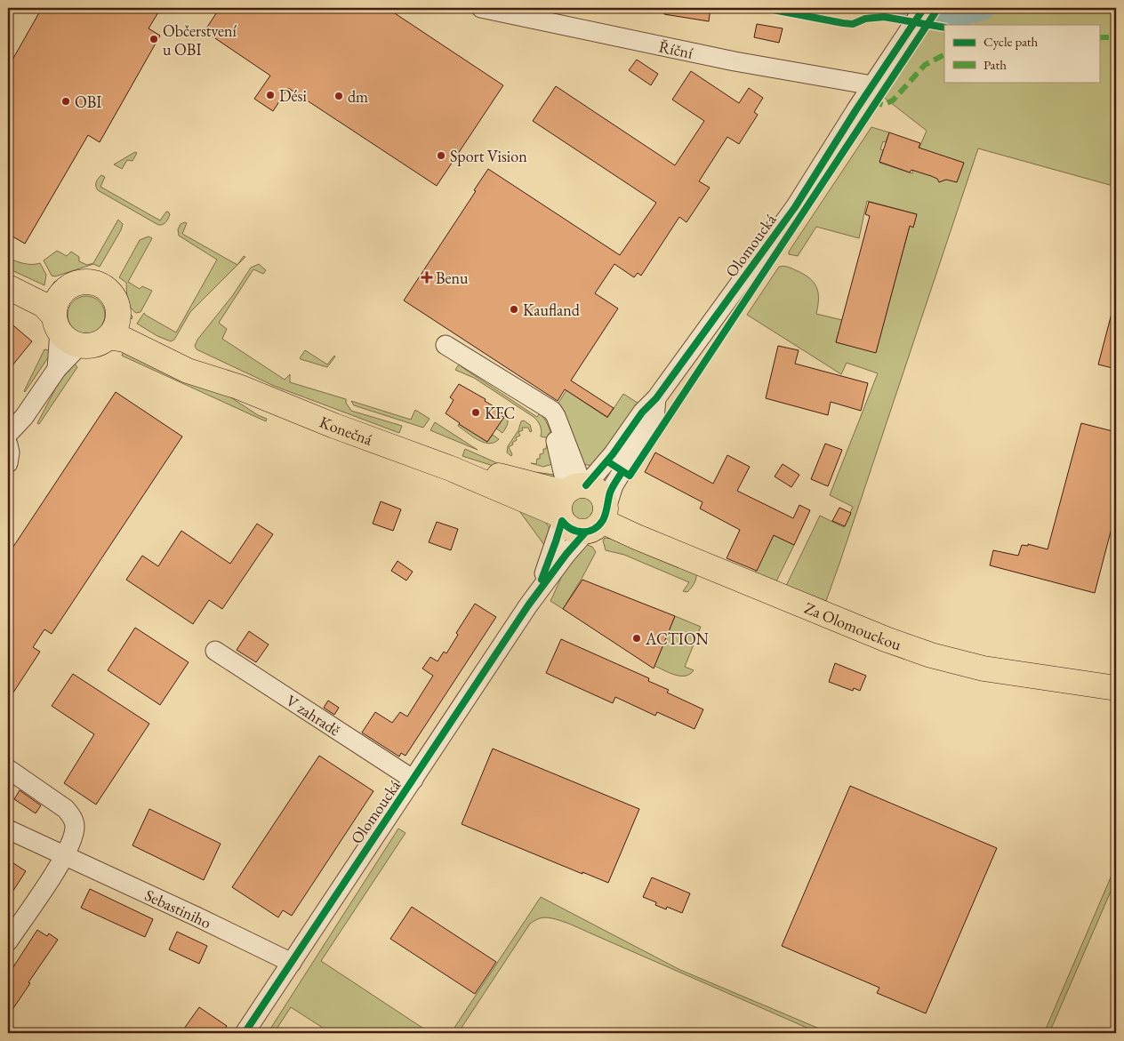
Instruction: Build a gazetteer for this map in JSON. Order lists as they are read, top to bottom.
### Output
{
  "streets": {
    "main road": ["Konečná", "Za Olomouckou"],
    "street": [
      "Říční",
      "Olomoucká",
      "V zahradě",
      "Sebastiniho"
    ]
  },
  "crossings": [
    ["Říční", "Olomoucká"],
    ["Olomoucká", "Konečná"],
    ["Olomoucká", "Za Olomouckou"],
    ["Olomoucká", "V zahradě"],
    ["Olomoucká", "Sebastiniho"]
  ],
  "places": {
    "other": [
      "Občerstvení u OBI",
      "Dési",
      "dm",
      "OBI",
      "Sport Vision",
      "Kaufland",
      "KFC",
      "ACTION"
    ],
    "health": ["Benu"]
  },
  "legend": ["Cycle path", "Path"]
}
